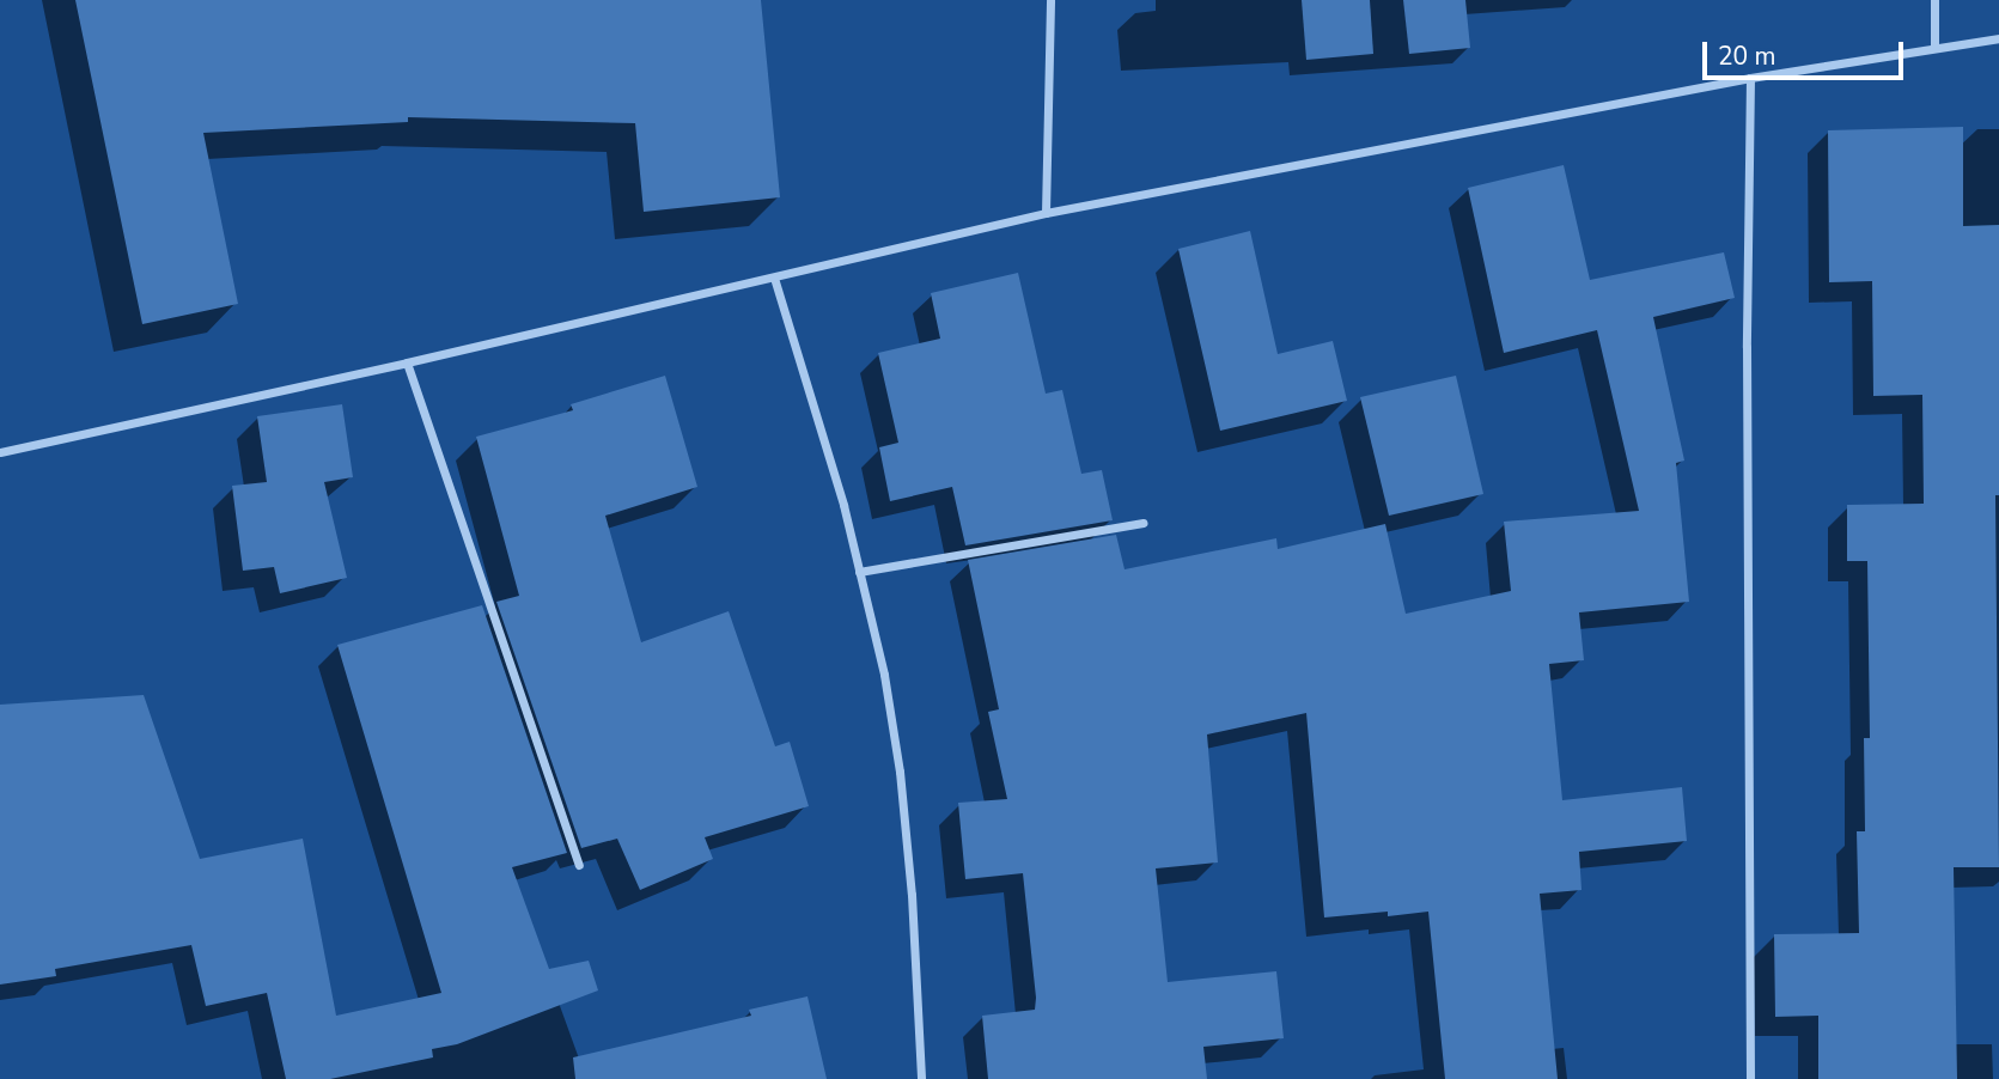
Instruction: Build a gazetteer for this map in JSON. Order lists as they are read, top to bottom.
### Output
{
  "scale_bar": "20 m"
}
